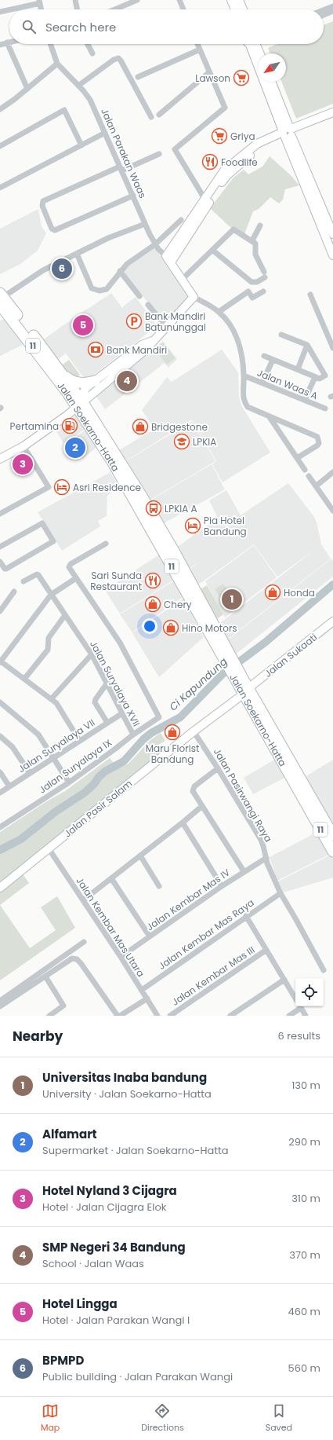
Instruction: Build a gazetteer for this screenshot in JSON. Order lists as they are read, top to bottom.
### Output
{
  "streets": {
    "highway": ["11", "Jalan Soekarno-Hatta"],
    "street": [
      "Jalan Parakan Waas",
      "Jalan Waas A",
      "Jalan Sukaati",
      "Jalan Suryalaya XVII",
      "Jalan Suryalaya VII",
      "Jalan Suryalaya IX",
      "Jalan Pasirwangi Raya",
      "Jalan Pasir Salam",
      "Jalan Kembar Mas IV",
      "Jalan Kembar Mas Utara",
      "Jalan Kembar Mas Raya",
      "Jalan Kembar Mas III"
    ]
  },
  "crossings": [
    ["Jalan Soekarno-Hatta", "Jalan Sukaati"],
    ["Jalan Soekarno-Hatta", "Jalan Pasir Salam"],
    ["Jalan Sukaati", "Jalan Pasir Salam"],
    ["Jalan Suryalaya XVII", "Jalan Suryalaya VII"],
    ["Jalan Suryalaya XVII", "Jalan Suryalaya IX"],
    ["Jalan Pasirwangi Raya", "Jalan Pasir Salam"],
    ["Jalan Pasirwangi Raya", "Jalan Kembar Mas IV"],
    ["Jalan Pasirwangi Raya", "Jalan Kembar Mas Raya"],
    ["Jalan Pasir Salam", "Jalan Kembar Mas Utara"],
    ["Jalan Kembar Mas IV", "Jalan Kembar Mas Utara"],
    ["Jalan Kembar Mas Utara", "Jalan Kembar Mas Raya"]
  ],
  "water": ["Ci Kapundung"],
  "places": {
    "supermarket": ["Lawson", "Griya"],
    "restaurant": ["Foodlife", "Sari Sunda Restaurant"],
    "parking": ["Bank Mandiri Batununggal"],
    "bank": ["Bank Mandiri"],
    "fuel station": ["Pertamina"],
    "shop": [
      "Bridgestone",
      "Honda",
      "Chery",
      "Hino Motors",
      "Maru Florist Bandung"
    ],
    "school or university": ["LPKIA"],
    "hotel": ["Asri Residence", "Pia Hotel Bandung"],
    "bus stop": ["LPKIA A"]
  },
  "north": "bottom left",
  "page": {
    "search": "Search here",
    "pins": [
      "6",
      "5",
      "4",
      "2",
      "3",
      "1"
    ],
    "heading": ["Nearby", "6 results"],
    "list": [
      {
        "mark": "1",
        "name": "Universitas Inaba bandung",
        "note": "University · Jalan Soekarno-Hatta",
        "value": "130 m"
      },
      {
        "mark": "2",
        "name": "Alfamart",
        "note": "Supermarket · Jalan Soekarno-Hatta",
        "value": "290 m"
      },
      {
        "mark": "3",
        "name": "Hotel Nyland 3 Cijagra",
        "note": "Hotel · Jalan Cijagra Elok",
        "value": "310 m"
      },
      {
        "mark": "4",
        "name": "SMP Negeri 34 Bandung",
        "note": "School · Jalan Waas",
        "value": "370 m"
      },
      {
        "mark": "5",
        "name": "Hotel Lingga",
        "note": "Hotel · Jalan Parakan Wangi I",
        "value": "460 m"
      },
      {
        "mark": "6",
        "name": "BPMPD",
        "note": "Public building · Jalan Parakan Wangi",
        "value": "560 m"
      }
    ],
    "nav": ["Map", "Directions", "Saved"]
  }
}
